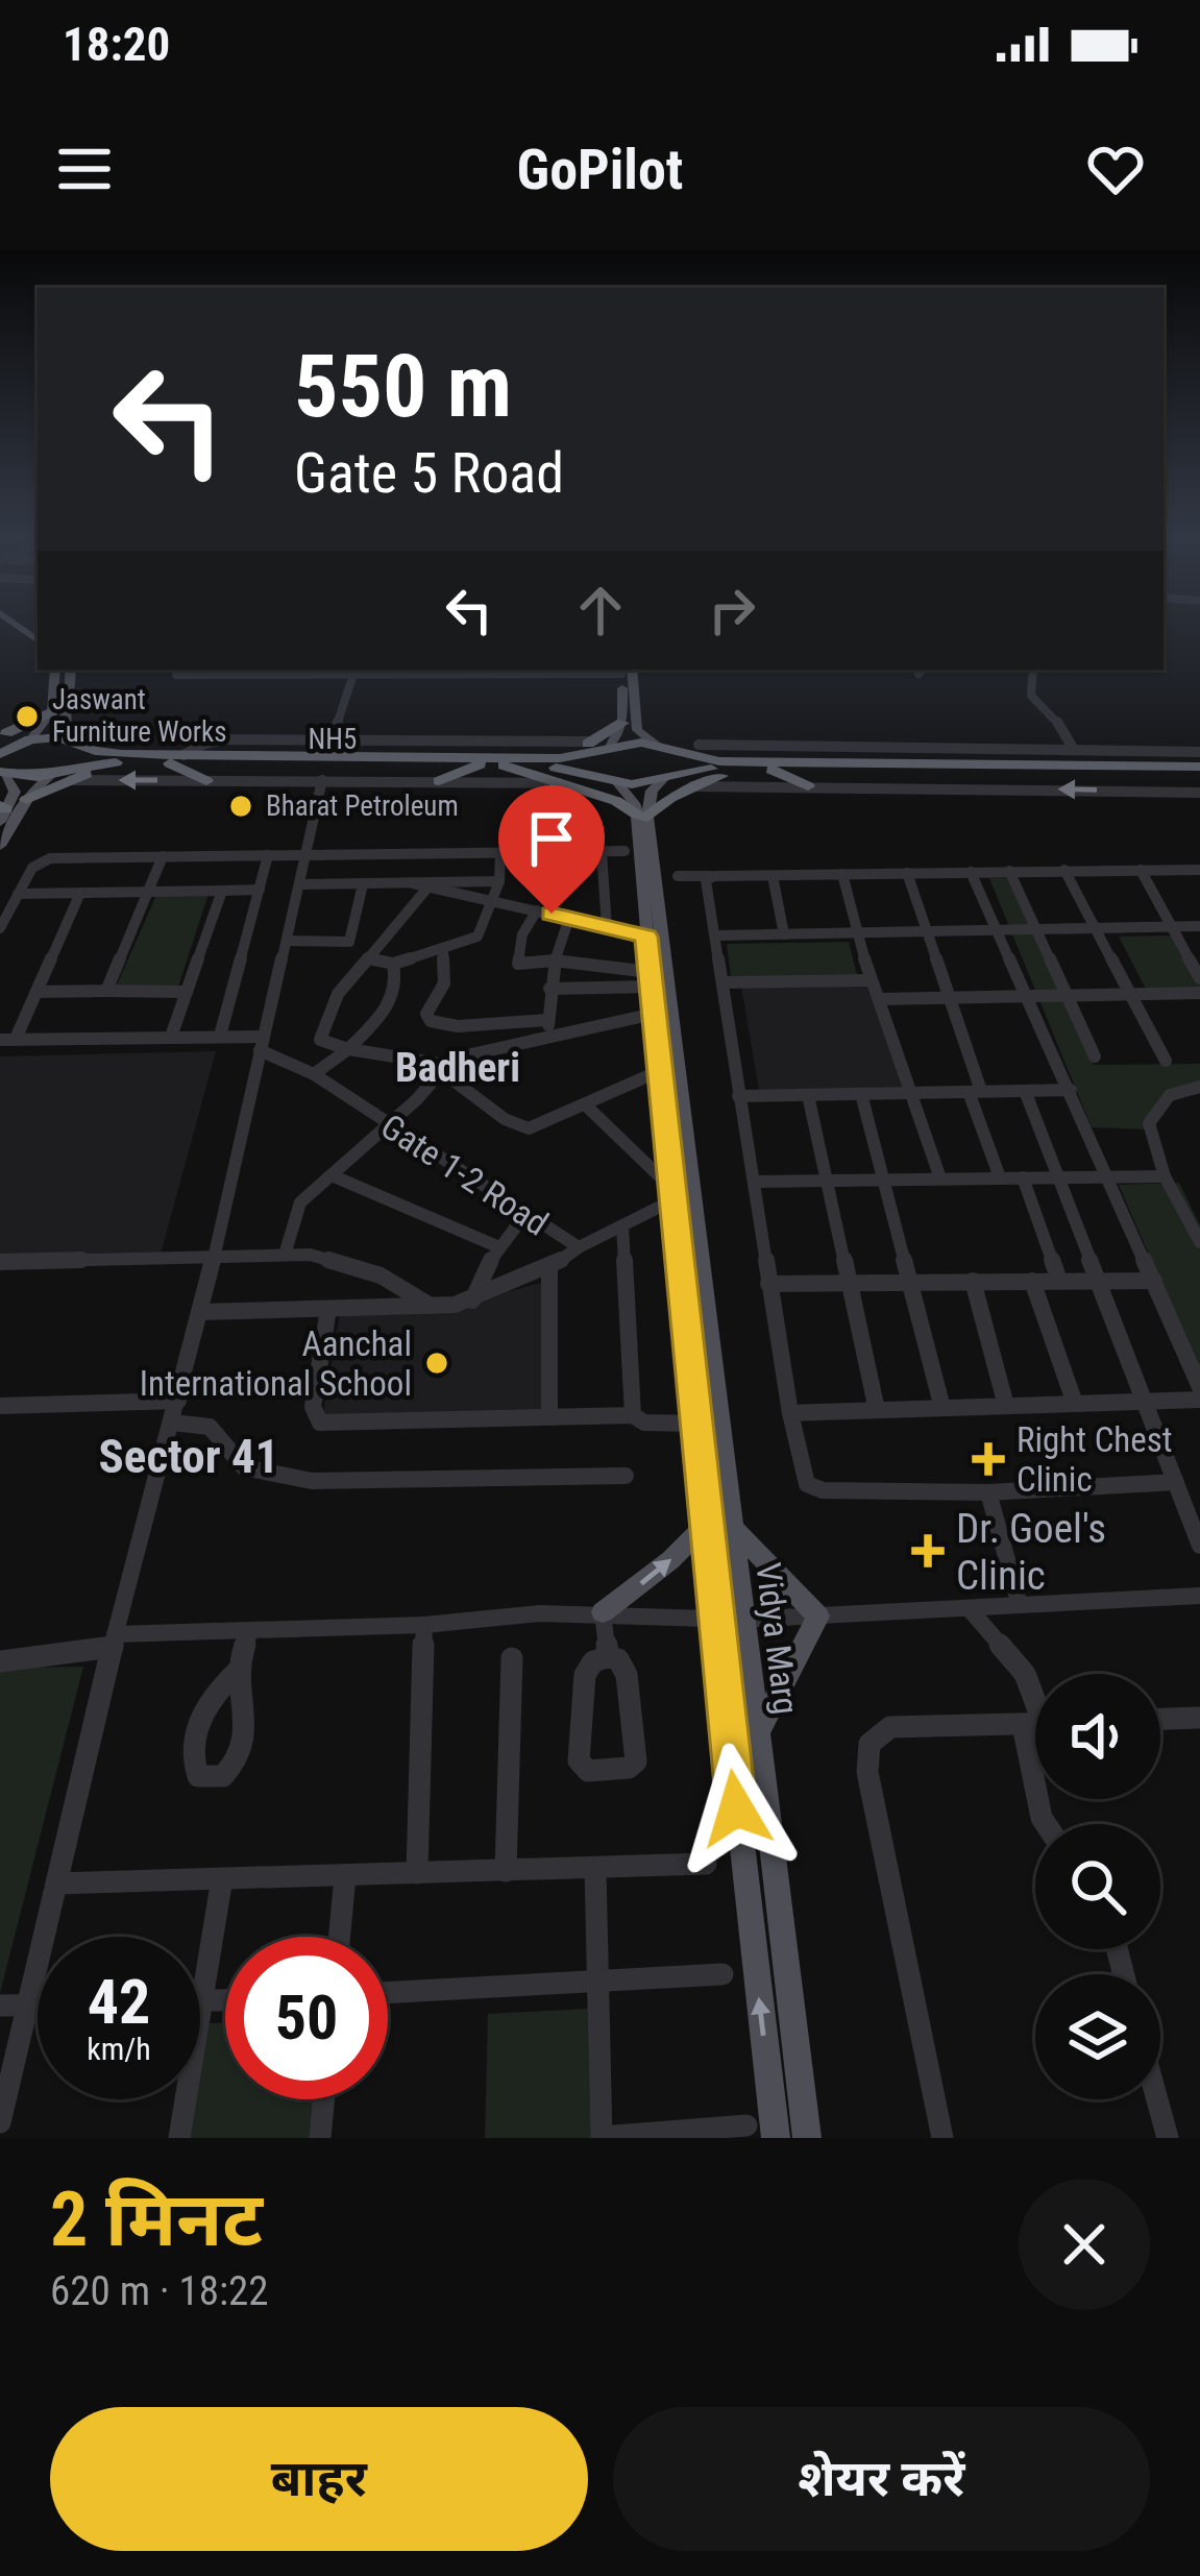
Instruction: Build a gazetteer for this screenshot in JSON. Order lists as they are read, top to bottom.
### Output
{
  "streets": {
    "highway": ["NH5"],
    "main road": ["Vidya Marg"],
    "street": ["Gate 1-2 Road"]
  },
  "crossings": [
    ["NH5", "Vidya Marg"],
    ["Gate 1-2 Road", "Vidya Marg"]
  ],
  "districts": ["Badheri", "Sector 41"],
  "places": {
    "other": ["Jaswant Furniture Works", "Bharat Petroleum", "Aanchal International School"],
    "health": ["Right Chest Clinic", "Dr. Goel's Clinic"]
  },
  "page": {
    "status": "18:20",
    "header": "GoPilot",
    "turn": ["550 m", "Gate 5 Road"],
    "speed": "42 km/h",
    "limit": "50",
    "heading": ["2 मिनट", "620 m · 18:22"],
    "buttons": ["बाहर", "शेयर करें"]
  }
}
